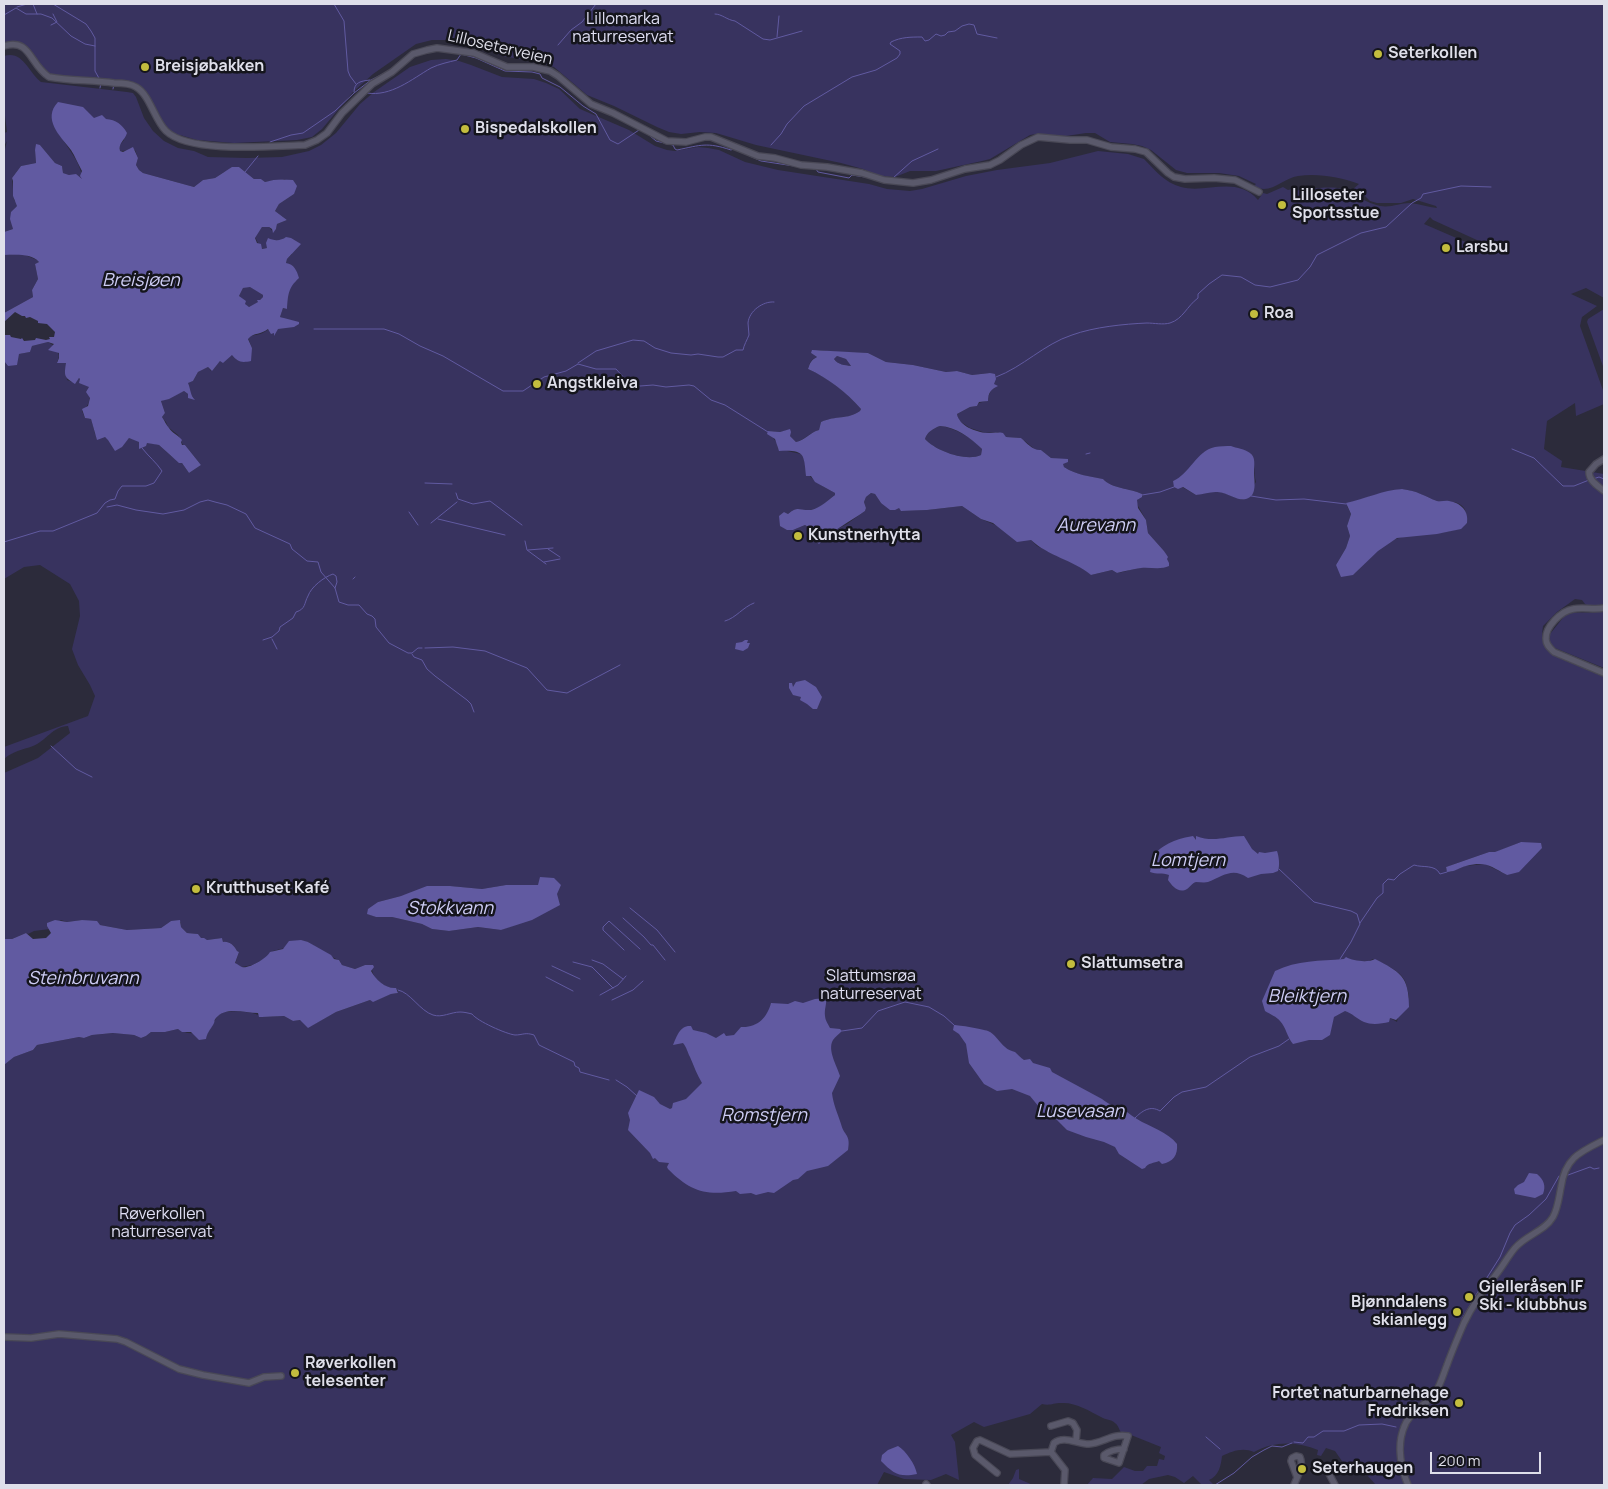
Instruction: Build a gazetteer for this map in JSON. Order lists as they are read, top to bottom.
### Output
{
  "streets": {
    "street": ["Lilloseterveien"]
  },
  "water": [
    "Breisjøen",
    "Aurevann",
    "Lomtjern",
    "Stokkvann",
    "Steinbruvann",
    "Bleiktjern",
    "Lusevasan",
    "Romstjern"
  ],
  "parks": ["Lillomarka naturreservat", "Slattumsrøa naturreservat", "Røverkollen naturreservat"],
  "places": [
    "Seterkollen",
    "Breisjøbakken",
    "Bispedalskollen",
    "Lilloseter Sportsstue",
    "Larsbu",
    "Roa",
    "Angstkleiva",
    "Kunstnerhytta",
    "Krutthuset Kafé",
    "Slattumsetra",
    "Gjelleråsen IF Ski - klubbhus",
    "Bjønndalens skianlegg",
    "Røverkollen telesenter",
    "Fortet naturbarnehage Fredriksen",
    "Seterhaugen"
  ],
  "scale_bar": "200 m"
}
